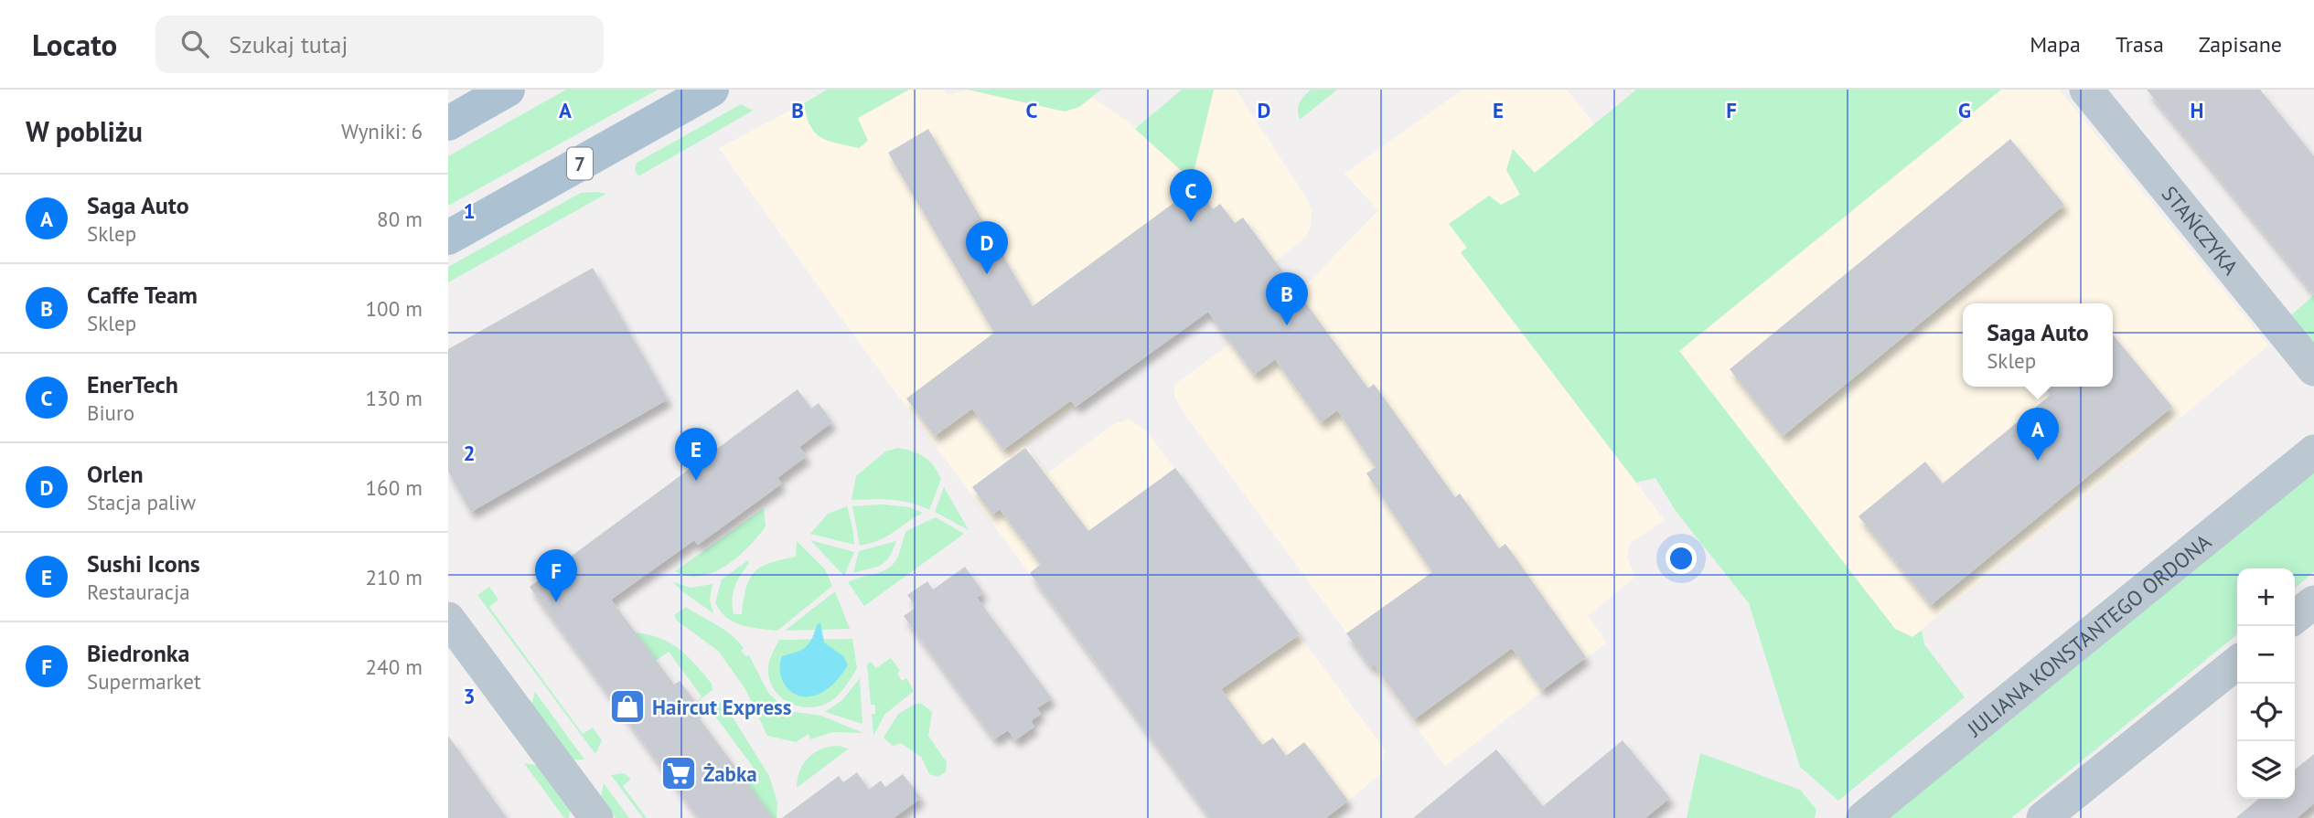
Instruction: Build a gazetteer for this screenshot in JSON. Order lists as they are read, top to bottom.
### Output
{
  "streets": {
    "main road": ["7"],
    "street": ["STAŃCZYKA", "JULIANA KONSTANTEGO ORDONA"]
  },
  "places": {
    "shop": ["Haircut Express"],
    "supermarket": ["Żabka"]
  },
  "page": {
    "header": "Locato",
    "search": "Szukaj tutaj",
    "nav": ["Mapa", "Trasa", "Zapisane"],
    "heading": ["W pobliżu", "Wyniki: 6"],
    "pins": [
      "C",
      "D",
      "B",
      "A",
      "E",
      "F"
    ],
    "list": [
      {
        "mark": "A",
        "name": "Saga Auto",
        "note": "Sklep",
        "value": "80 m"
      },
      {
        "mark": "B",
        "name": "Caffe Team",
        "note": "Sklep",
        "value": "100 m"
      },
      {
        "mark": "C",
        "name": "EnerTech",
        "note": "Biuro",
        "value": "130 m"
      },
      {
        "mark": "D",
        "name": "Orlen",
        "note": "Stacja paliw",
        "value": "160 m"
      },
      {
        "mark": "E",
        "name": "Sushi Icons",
        "note": "Restauracja",
        "value": "210 m"
      },
      {
        "mark": "F",
        "name": "Biedronka",
        "note": "Supermarket",
        "value": "240 m"
      }
    ],
    "popup": ["Saga Auto", "Sklep"],
    "map_buttons": ["+", "−"]
  },
  "grid": {
    "columns": [
      "A",
      "B",
      "C",
      "D",
      "E",
      "F",
      "G",
      "H"
    ],
    "rows": ["1", "2", "3"]
  }
}
